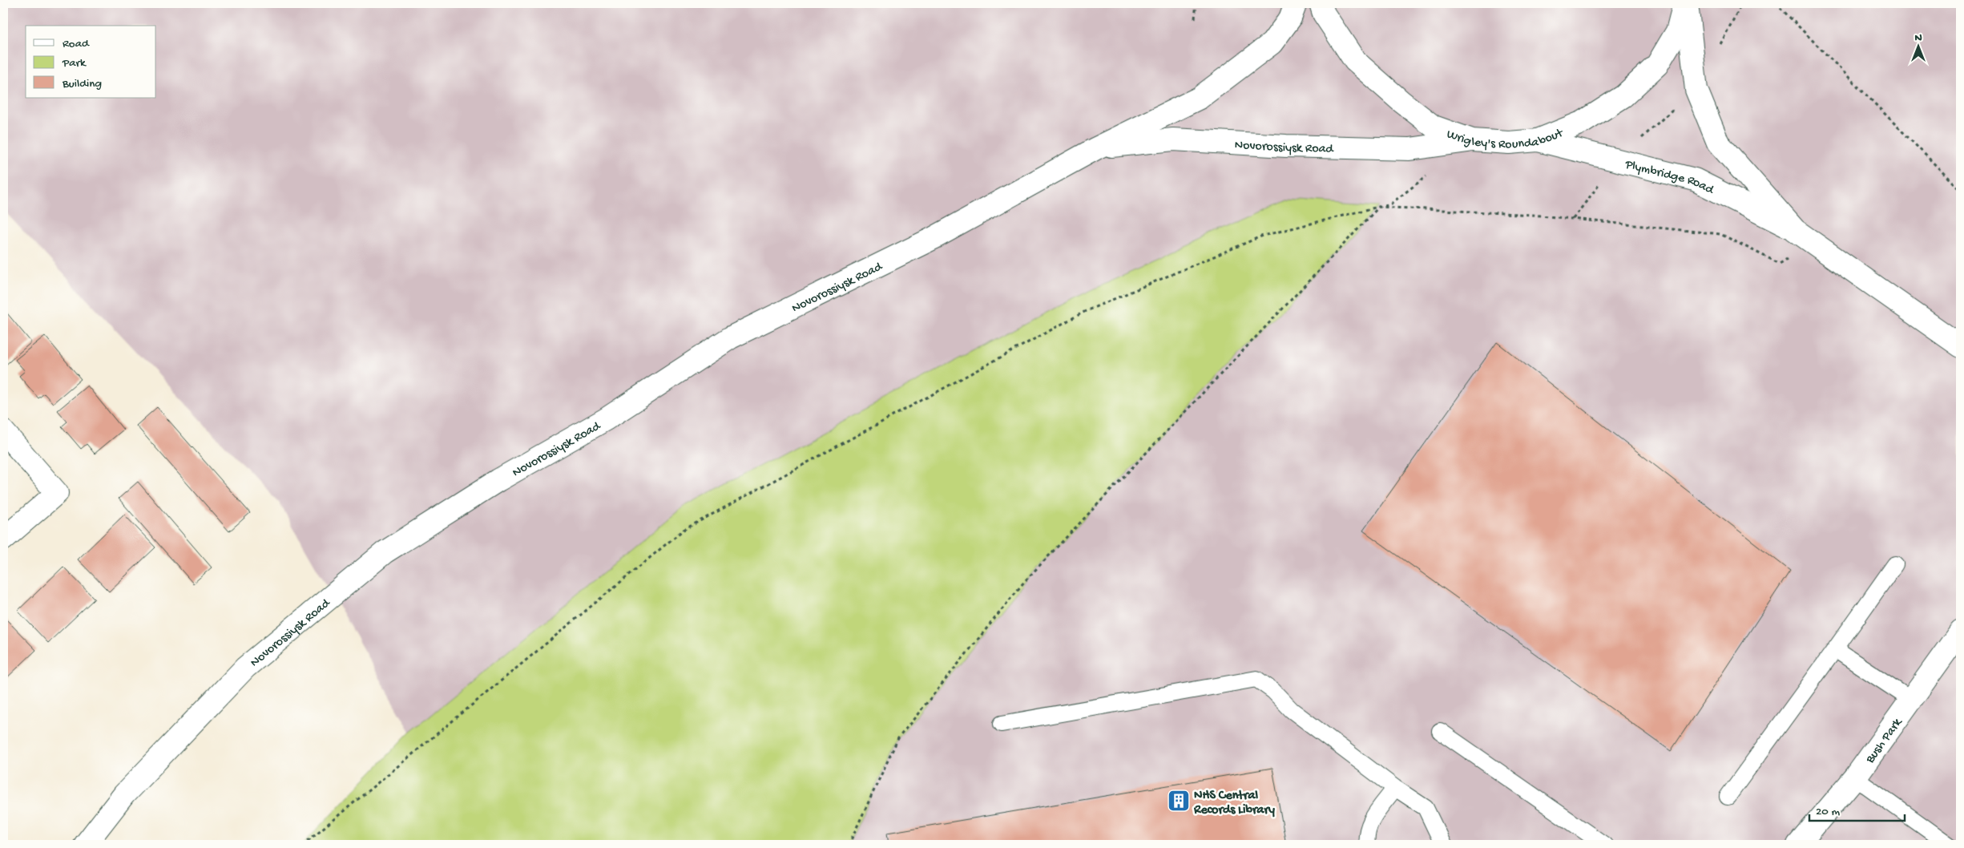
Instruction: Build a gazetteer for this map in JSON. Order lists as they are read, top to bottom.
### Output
{
  "streets": {
    "main road": [
      "Wrigley's Roundabout",
      "Novorossiysk Road",
      "Plymbridge Road",
      "Bush Park"
    ]
  },
  "crossings": [
    ["Wrigley's Roundabout", "Novorossiysk Road"],
    ["Wrigley's Roundabout", "Plymbridge Road"]
  ],
  "places": {
    "building": ["NHS Central Records Library"]
  },
  "legend": ["Road", "Park", "Building"],
  "scale_bar": "20 m",
  "north": "top"
}
